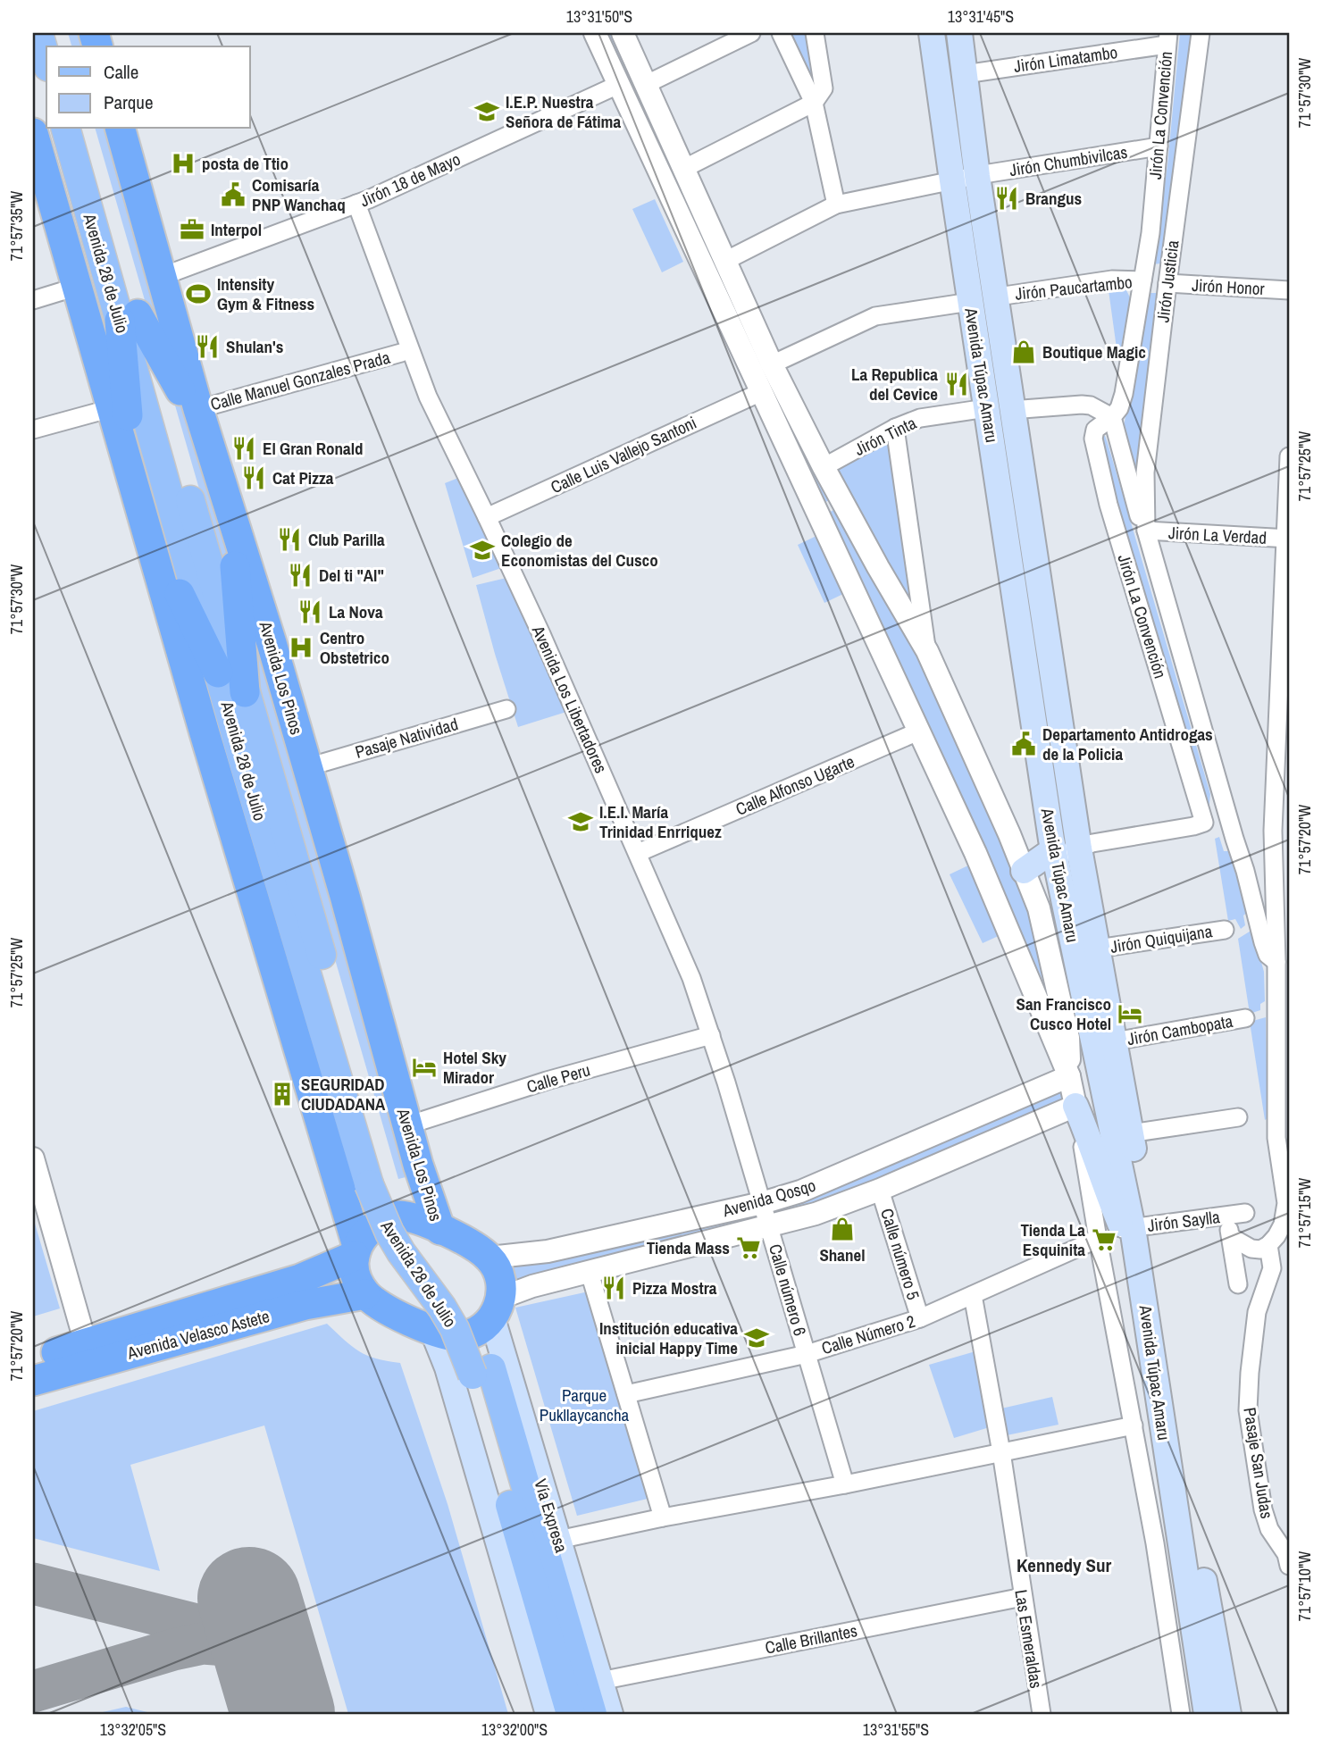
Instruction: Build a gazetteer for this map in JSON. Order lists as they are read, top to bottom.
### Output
{
  "streets": {
    "highway": ["Avenida 28 de Julio", "Avenida Los Pinos", "Avenida Velasco Astete"],
    "main road": ["Avenida Túpac Amaru", "Vía Expresa"],
    "street": [
      "Jirón Limatambo",
      "Jirón La Convención",
      "Jirón Chumbivilcas",
      "Jirón 18 de Mayo",
      "Jirón Justicia",
      "Jirón Honor",
      "Jirón Paucartambo",
      "Calle Manuel Gonzales Prada",
      "Jirón Tinta",
      "Calle Luis Vallejo Santoni",
      "Jirón La Verdad",
      "Avenida Los Libertadores",
      "Pasaje Natividad",
      "Calle Alfonso Ugarte",
      "Jirón Quiquijana",
      "Jirón Cambopata",
      "Calle Peru",
      "Avenida Qosqo",
      "Jirón Saylla",
      "Calle número 5",
      "Calle número 6",
      "Calle Número 2",
      "Pasaje San Judas",
      "Calle Brillantes",
      "Las Esmeraldas"
    ]
  },
  "crossings": [
    ["Jirón Limatambo", "Jirón La Convención"],
    ["Jirón Limatambo", "Avenida Túpac Amaru"],
    ["Jirón La Convención", "Jirón Chumbivilcas"],
    ["Jirón La Convención", "Jirón Justicia"],
    ["Jirón La Convención", "Jirón Paucartambo"],
    ["Jirón La Convención", "Avenida Túpac Amaru"],
    ["Jirón La Convención", "Jirón La Verdad"],
    ["Jirón Chumbivilcas", "Avenida Túpac Amaru"],
    ["Jirón 18 de Mayo", "Avenida Los Pinos"],
    ["Jirón 18 de Mayo", "Avenida Los Libertadores"],
    ["Avenida 28 de Julio", "Avenida Los Pinos"],
    ["Avenida 28 de Julio", "Avenida Qosqo"],
    ["Avenida 28 de Julio", "Avenida Velasco Astete"],
    ["Avenida 28 de Julio", "Vía Expresa"],
    ["Jirón Justicia", "Jirón Honor"],
    ["Jirón Justicia", "Jirón La Verdad"],
    ["Avenida Túpac Amaru", "Jirón Tinta"],
    ["Avenida Túpac Amaru", "Jirón Quiquijana"],
    ["Avenida Túpac Amaru", "Jirón Cambopata"],
    ["Avenida Túpac Amaru", "Avenida Qosqo"],
    ["Avenida Túpac Amaru", "Jirón Saylla"],
    ["Avenida Túpac Amaru", "Calle Número 2"],
    ["Calle Manuel Gonzales Prada", "Avenida Los Pinos"],
    ["Calle Luis Vallejo Santoni", "Avenida Los Libertadores"],
    ["Avenida Los Pinos", "Pasaje Natividad"],
    ["Avenida Los Pinos", "Calle Peru"],
    ["Avenida Los Pinos", "Avenida Qosqo"],
    ["Avenida Los Pinos", "Avenida Velasco Astete"],
    ["Avenida Los Pinos", "Vía Expresa"],
    ["Avenida Los Libertadores", "Calle Alfonso Ugarte"],
    ["Avenida Los Libertadores", "Calle Peru"],
    ["Avenida Los Libertadores", "Avenida Qosqo"],
    ["Avenida Los Libertadores", "Calle número 6"],
    ["Avenida Qosqo", "Calle número 5"],
    ["Avenida Qosqo", "Calle número 6"],
    ["Avenida Qosqo", "Avenida Velasco Astete"],
    ["Avenida Qosqo", "Vía Expresa"],
    ["Calle número 5", "Calle Número 2"],
    ["Calle número 6", "Calle Número 2"],
    ["Avenida Velasco Astete", "Vía Expresa"],
    ["Calle Número 2", "Las Esmeraldas"],
    ["Vía Expresa", "Calle Brillantes"],
    ["Calle Brillantes", "Las Esmeraldas"]
  ],
  "districts": ["Kennedy Sur"],
  "parks": ["Parque Pukllaycancha"],
  "places": {
    "school or university": [
      "I.E.P. Nuestra Señora de Fátima",
      "Colegio de Economistas del Cusco",
      "I.E.I. María Trinidad Enrriquez",
      "Institución educativa inicial Happy Time"
    ],
    "hospital": ["posta de Ttio", "Centro Obstetrico"],
    "public building": ["Comisaría PNP Wanchaq", "Departamento Antidrogas de la Policia"],
    "restaurant": [
      "Brangus",
      "Shulan's",
      "La Republica del Cevice",
      "El Gran Ronald",
      "Cat Pizza",
      "Club Parilla",
      "Del ti \"Al\"",
      "La Nova",
      "Pizza Mostra"
    ],
    "office": ["Interpol"],
    "sports": ["Intensity Gym & Fitness"],
    "shop": ["Boutique Magic", "Shanel"],
    "hotel": ["San Francisco Cusco Hotel", "Hotel Sky Mirador"],
    "building": ["SEGURIDAD CIUDADANA"],
    "supermarket": ["Tienda La Esquinita", "Tienda Mass"]
  },
  "legend": ["Calle", "Parque"],
  "coordinates": [
    "13°31'50\"S",
    "13°31'45\"S",
    "71°57'30\"W",
    "71°57'35\"W",
    "71°57'25\"W",
    "71°57'20\"W",
    "71°57'15\"W",
    "71°57'10\"W",
    "13°32'05\"S",
    "13°32'00\"S",
    "13°31'55\"S"
  ]
}
